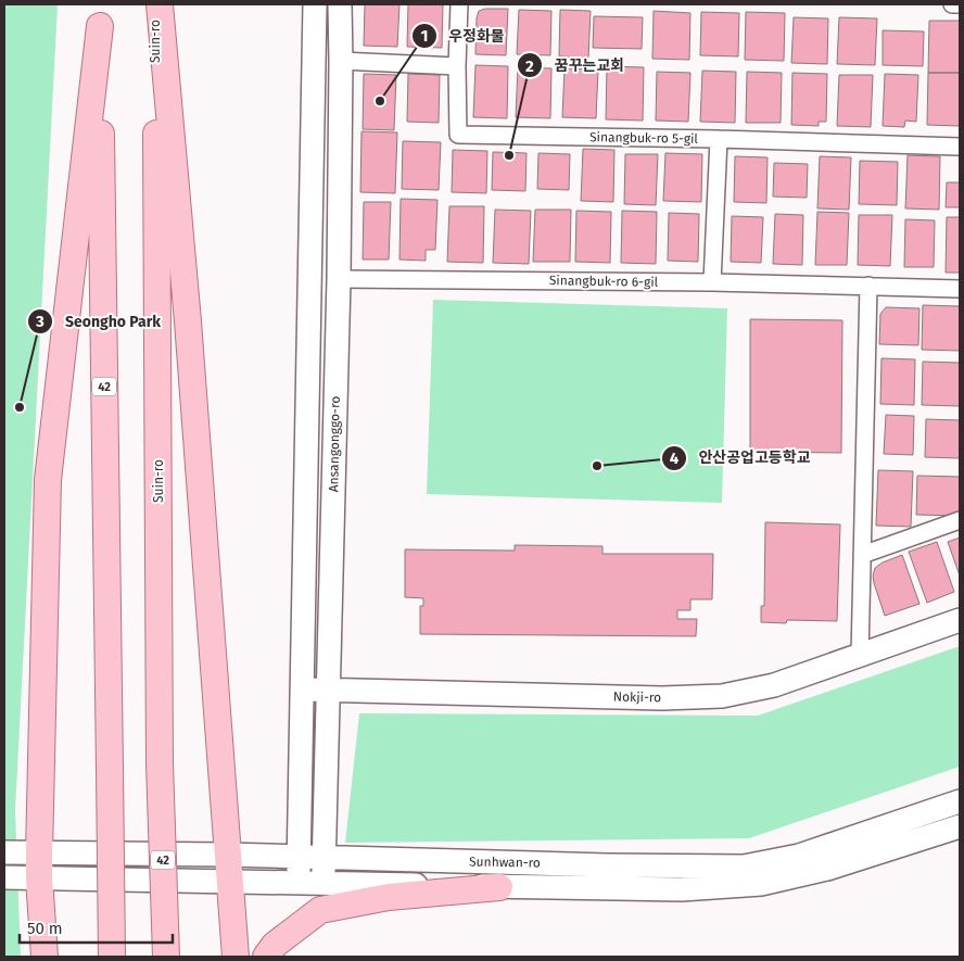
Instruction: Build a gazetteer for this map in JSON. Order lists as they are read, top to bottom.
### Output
{
  "streets": {
    "main road": ["Suin-ro", "42"],
    "street": [
      "Sinangbuk-ro 5-gil",
      "Sinangbuk-ro 6-gil",
      "Ansangonggo-ro",
      "Nokji-ro",
      "Sunhwan-ro"
    ]
  },
  "crossings": [
    ["Sinangbuk-ro 6-gil", "Ansangonggo-ro"],
    ["Ansangonggo-ro", "Nokji-ro"],
    ["Ansangonggo-ro", "Sunhwan-ro"]
  ],
  "places": [
    "우정화물",
    "꿈꾸는교회",
    "Seongho Park",
    "안산공업고등학교"
  ],
  "scale_bar": "50 m"
}
